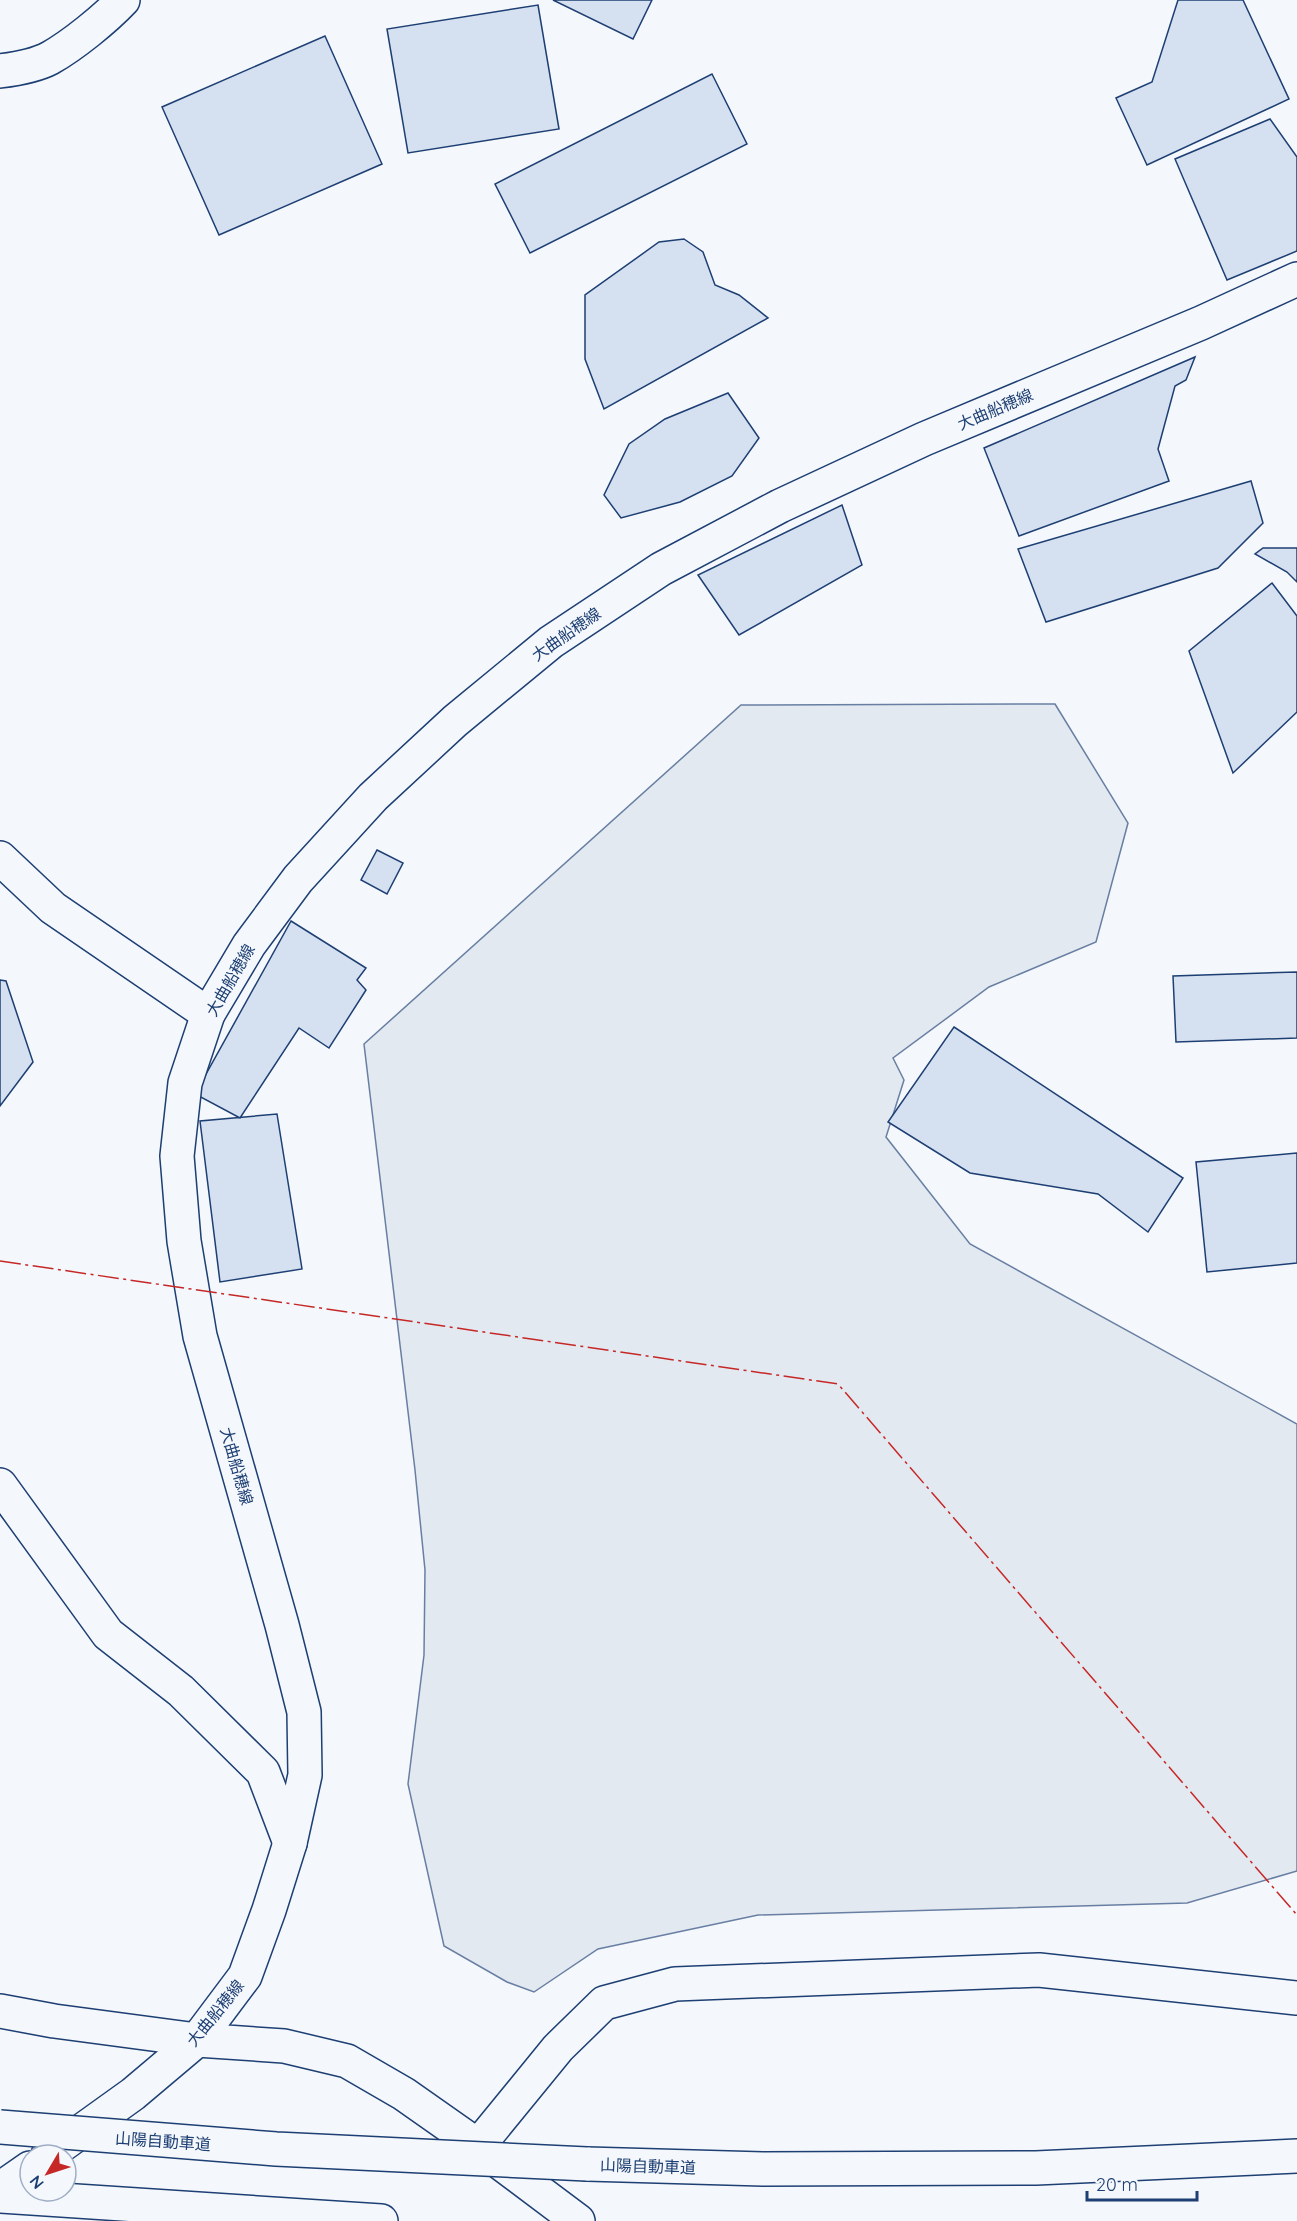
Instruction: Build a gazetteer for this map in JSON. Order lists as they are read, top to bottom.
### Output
{
  "streets": {
    "main road": ["大曲船穂線", "山陽自動車道"]
  },
  "scale_bar": "20 m",
  "north": "bottom left"
}
